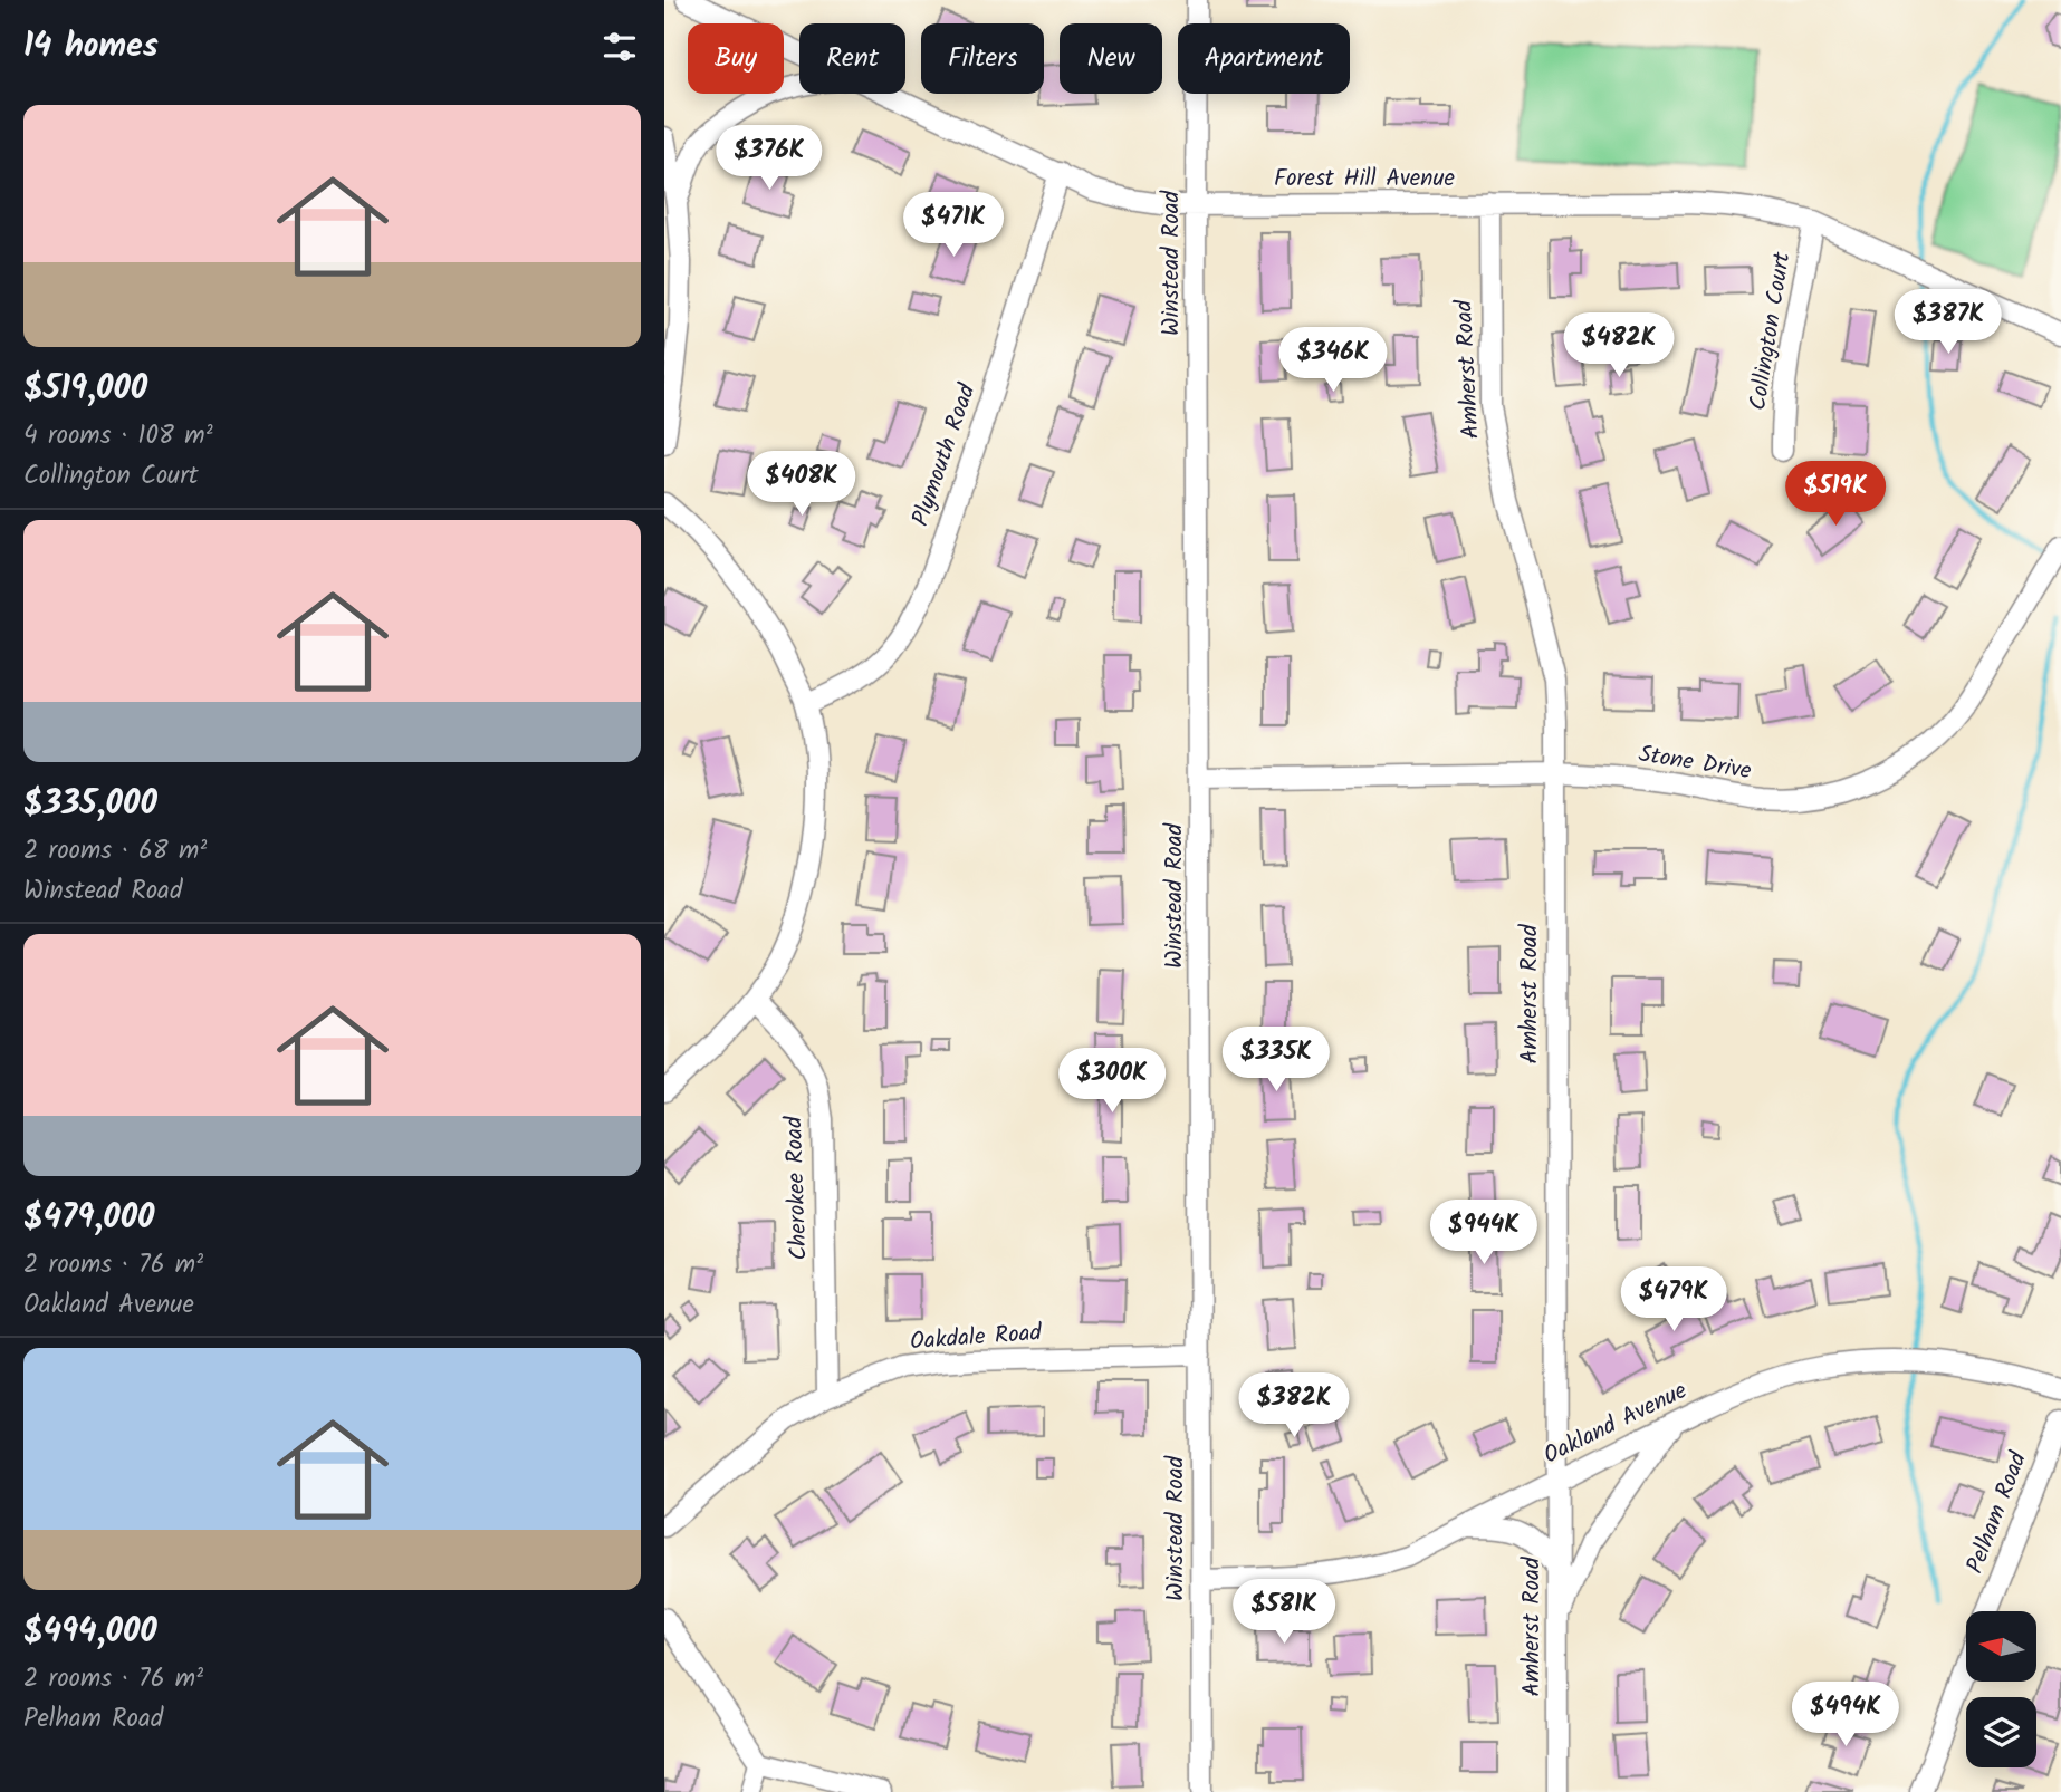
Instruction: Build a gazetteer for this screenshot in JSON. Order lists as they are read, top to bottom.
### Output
{
  "streets": {
    "street": [
      "Forest Hill Avenue",
      "Winstead Road",
      "Collington Court",
      "Amherst Road",
      "Plymouth Road",
      "Stone Drive",
      "Cherokee Road",
      "Oakdale Road",
      "Oakland Avenue",
      "Pelham Road"
    ]
  },
  "crossings": [
    ["Forest Hill Avenue", "Winstead Road"],
    ["Forest Hill Avenue", "Collington Court"],
    ["Forest Hill Avenue", "Amherst Road"],
    ["Forest Hill Avenue", "Plymouth Road"],
    ["Winstead Road", "Stone Drive"],
    ["Winstead Road", "Oakdale Road"],
    ["Winstead Road", "Oakland Avenue"],
    ["Amherst Road", "Stone Drive"],
    ["Amherst Road", "Oakland Avenue"],
    ["Cherokee Road", "Oakdale Road"]
  ],
  "north": "left",
  "page": {
    "heading": "14 homes",
    "chip": [
      "Buy",
      "Rent",
      "Filters",
      "New",
      "Apartment"
    ],
    "list": [
      {
        "name": "$519,000",
        "note": "4 rooms · 108 m² · Collington Court"
      },
      {
        "name": "$335,000",
        "note": "2 rooms · 68 m² · Winstead Road"
      },
      {
        "name": "$479,000",
        "note": "2 rooms · 76 m² · Oakland Avenue"
      },
      {
        "name": "$494,000",
        "note": "2 rooms · 76 m² · Pelham Road"
      }
    ],
    "price": [
      "$376K",
      "$471K",
      "$387K",
      "$482K",
      "$346K",
      "$408K",
      "$519K",
      "$335K",
      "$300K",
      "$944K",
      "$479K",
      "$382K",
      "$581K",
      "$494K"
    ]
  }
}
